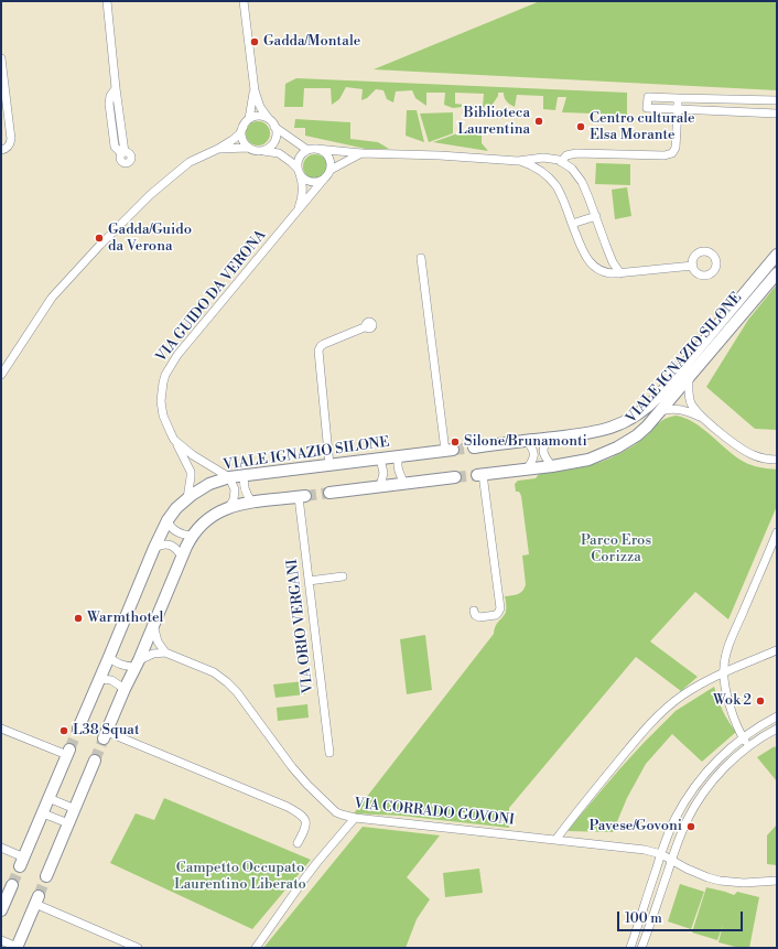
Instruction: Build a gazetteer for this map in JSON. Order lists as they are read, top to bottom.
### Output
{
  "streets": {
    "street": [
      "VIA GUIDO DA VERONA",
      "VIALE IGNAZIO SILONE",
      "VIA ORIO VERGANI",
      "VIA CORRADO GOVONI"
    ]
  },
  "crossings": [
    ["VIA GUIDO DA VERONA", "VIALE IGNAZIO SILONE"]
  ],
  "parks": ["Parco Eros Corizza", "Campetto Occupato Laurentino Liberato"],
  "places": [
    "Gadda/Montale",
    "Biblioteca Laurentina",
    "Centro culturale Elsa Morante",
    "Gadda/Guido da Verona",
    "Silone/Brunamonti",
    "Warmthotel",
    "Wok 2",
    "L38 Squat",
    "Pavese/Govoni"
  ],
  "scale_bar": "100 m"
}
